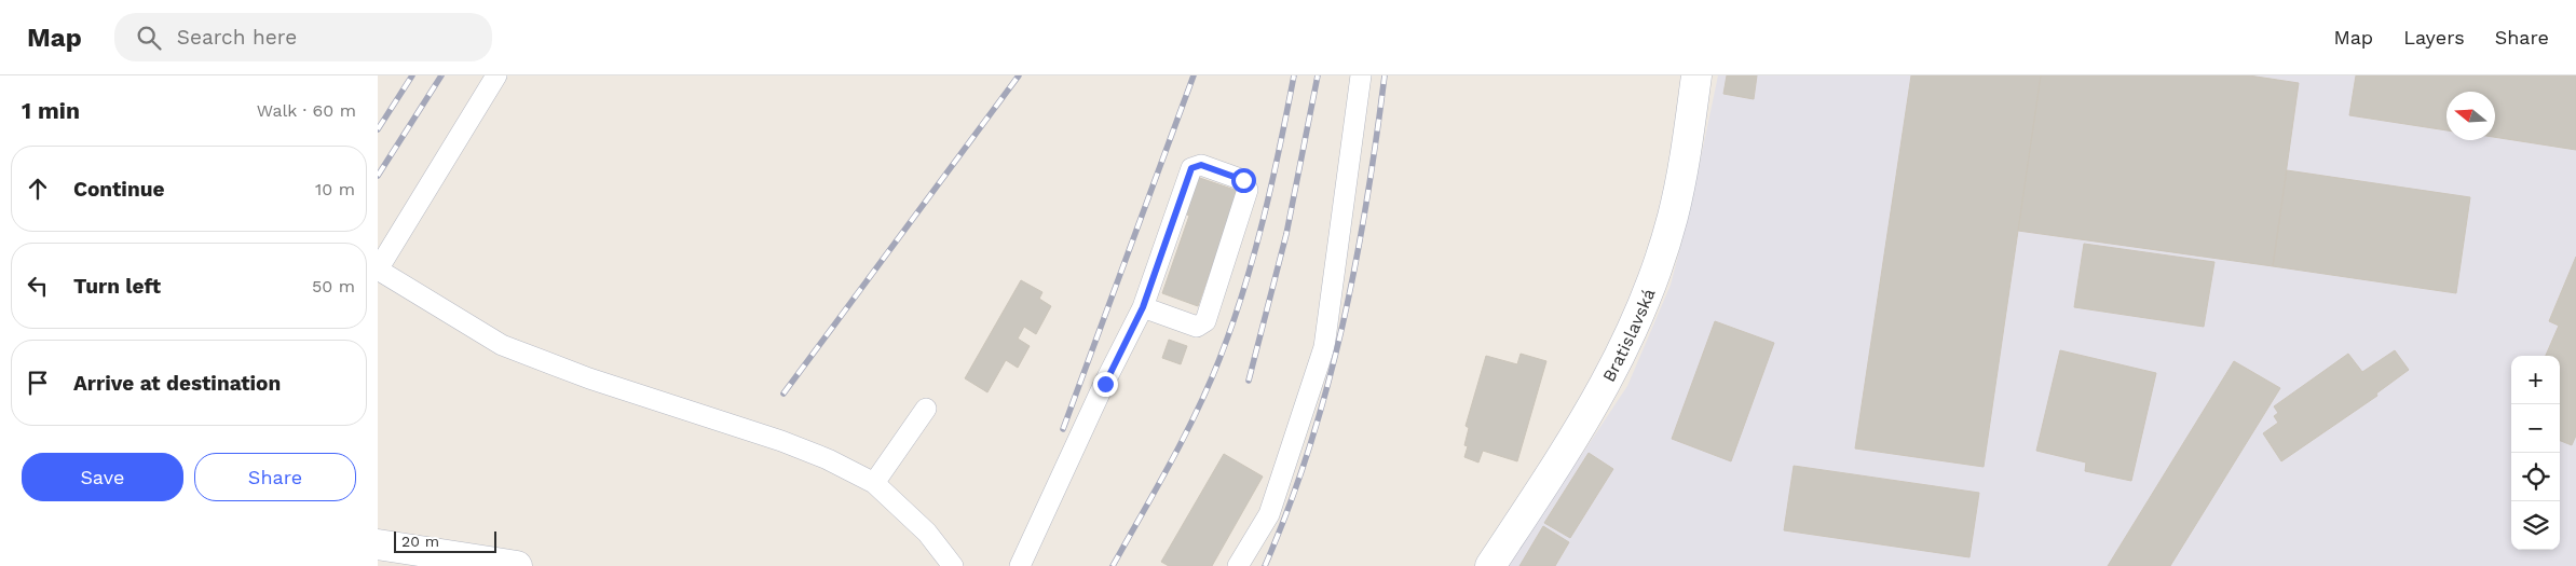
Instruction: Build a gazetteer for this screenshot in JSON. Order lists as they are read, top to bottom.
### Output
{
  "streets": {
    "street": ["Bratislavská"]
  },
  "scale_bar": "20 m",
  "north": "left",
  "page": {
    "header": "Map",
    "search": "Search here",
    "nav": ["Map", "Layers", "Share"],
    "heading": ["1 min", "Walk · 60 m"],
    "list": [
      ["Continue", "10 m"],
      ["Turn left", "50 m"],
      "Arrive at destination"
    ],
    "map_buttons": ["+", "−"],
    "buttons": ["Save", "Share"],
    "scale": "20 m"
  }
}
